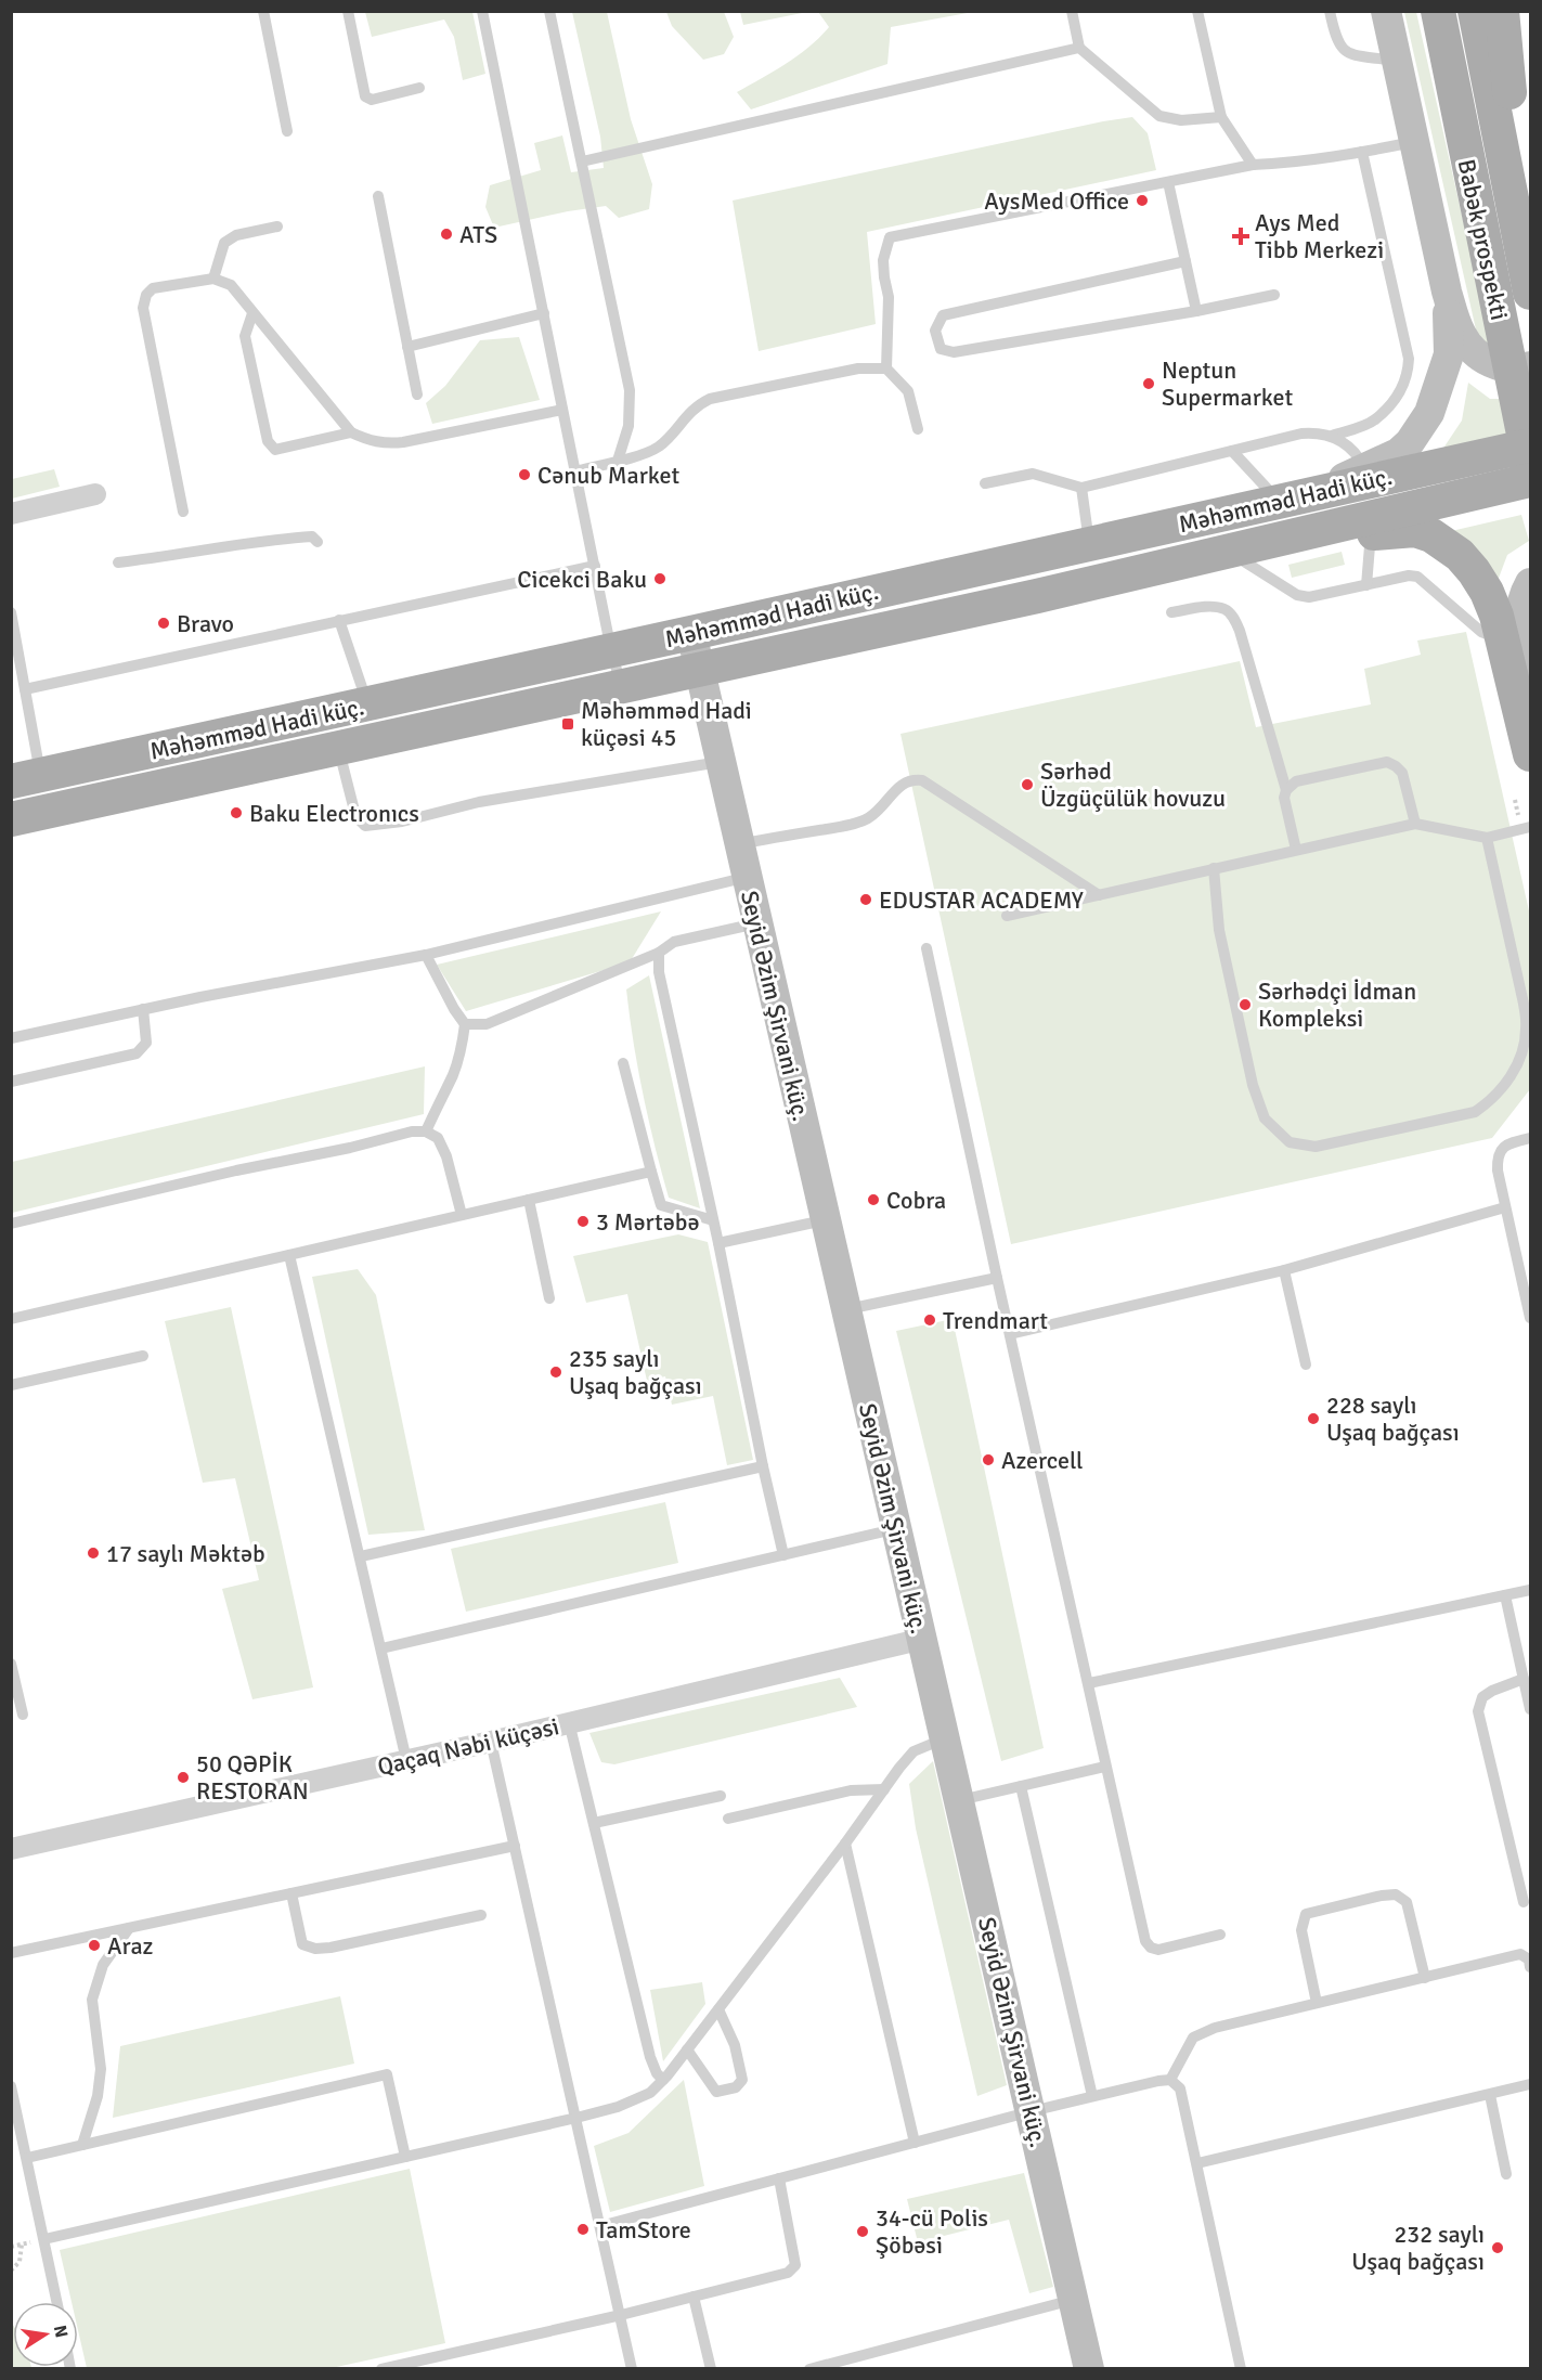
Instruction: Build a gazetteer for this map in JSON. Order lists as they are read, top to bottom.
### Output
{
  "streets": {
    "main road": ["Babək prospekti", "Məhəmməd Hadi küç.", "Seyid Əzim Şirvani küç."],
    "street": ["Qaçaq Nəbi küçəsi"]
  },
  "crossings": [
    ["Məhəmməd Hadi küç.", "Seyid Əzim Şirvani küç."],
    ["Seyid Əzim Şirvani küç.", "Qaçaq Nəbi küçəsi"]
  ],
  "places": {
    "other": [
      "AysMed Office",
      "ATS",
      "Neptun Supermarket",
      "Cənub Market",
      "Cicekci Baku",
      "Bravo",
      "Sərhəd Üzgüçülük hovuzu",
      "Baku Electronıcs",
      "EDUSTAR ACADEMY",
      "Sərhədçi İdman Kompleksi",
      "Cobra",
      "3 Mərtəbə",
      "Trendmart",
      "235 saylı Uşaq bağçası",
      "228 saylı Uşaq bağçası",
      "Azercell",
      "17 saylı Məktəb",
      "50 QƏPİK RESTORAN",
      "Araz",
      "TamStore",
      "34-cü Polis Şöbəsi",
      "232 saylı Uşaq bağçası"
    ],
    "health": ["Ays Med Tibb Merkezi"],
    "transit": ["Məhəmməd Hadi küçəsi 45"]
  },
  "north": "right"
}
